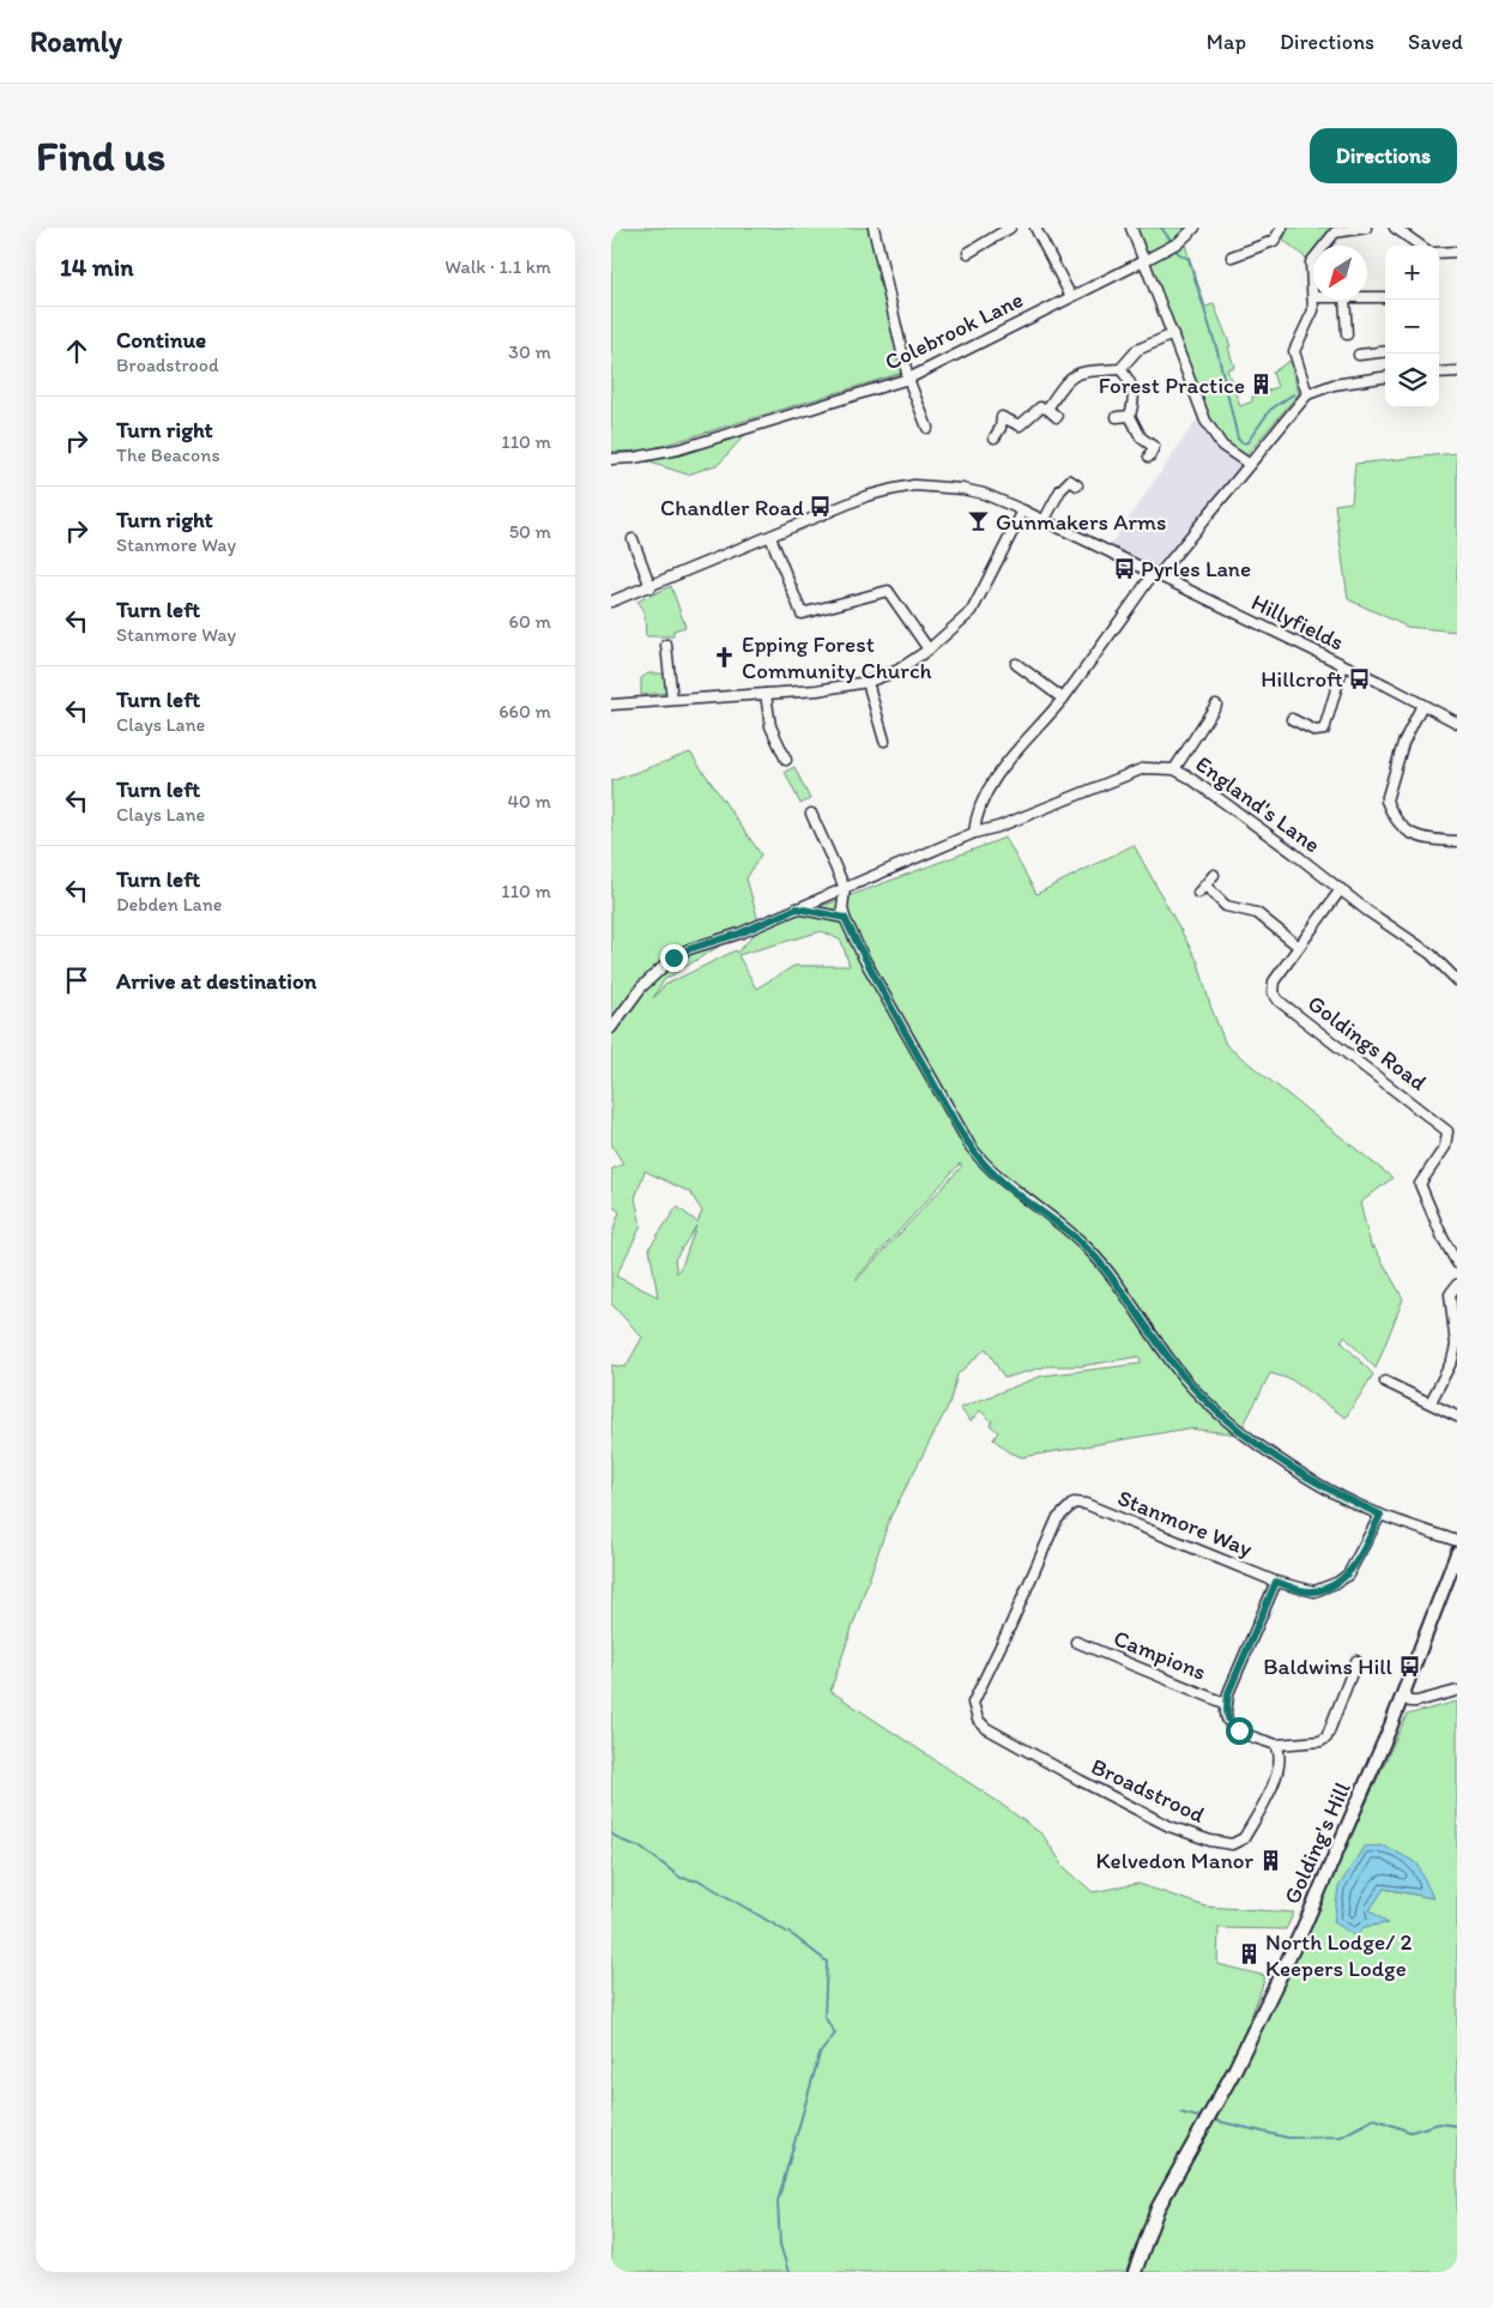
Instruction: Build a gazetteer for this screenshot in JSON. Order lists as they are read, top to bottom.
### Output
{
  "streets": {
    "main road": ["Golding's Hill"],
    "street": [
      "Colebrook Lane",
      "Hillyfields",
      "England's Lane",
      "Goldings Road",
      "Stanmore Way",
      "Campions",
      "Broadstrood"
    ]
  },
  "crossings": [
    ["England's Lane", "Goldings Road"],
    ["Stanmore Way", "Broadstrood"]
  ],
  "places": {
    "building": ["Forest Practice", "Kelvedon Manor", "North Lodge/ 2 Keepers Lodge"],
    "bus stop": [
      "Chandler Road",
      "Pyrles Lane",
      "Hillcroft",
      "Baldwins Hill"
    ],
    "bar": ["Gunmakers Arms"],
    "church": ["Epping Forest Community Church"]
  },
  "north": "bottom left",
  "page": {
    "header": "Roamly",
    "nav": ["Map", "Directions", "Saved"],
    "buttons": "Directions",
    "title": "Find us",
    "heading": ["14 min", "Walk · 1.1 km"],
    "map_buttons": ["+", "−"],
    "list": [
      ["Continue", "Broadstrood", "30 m"],
      ["Turn right", "The Beacons", "110 m"],
      ["Turn right", "Stanmore Way", "50 m"],
      ["Turn left", "Stanmore Way", "60 m"],
      ["Turn left", "Clays Lane", "660 m"],
      ["Turn left", "Clays Lane", "40 m"],
      ["Turn left", "Debden Lane", "110 m"],
      "Arrive at destination"
    ]
  }
}
